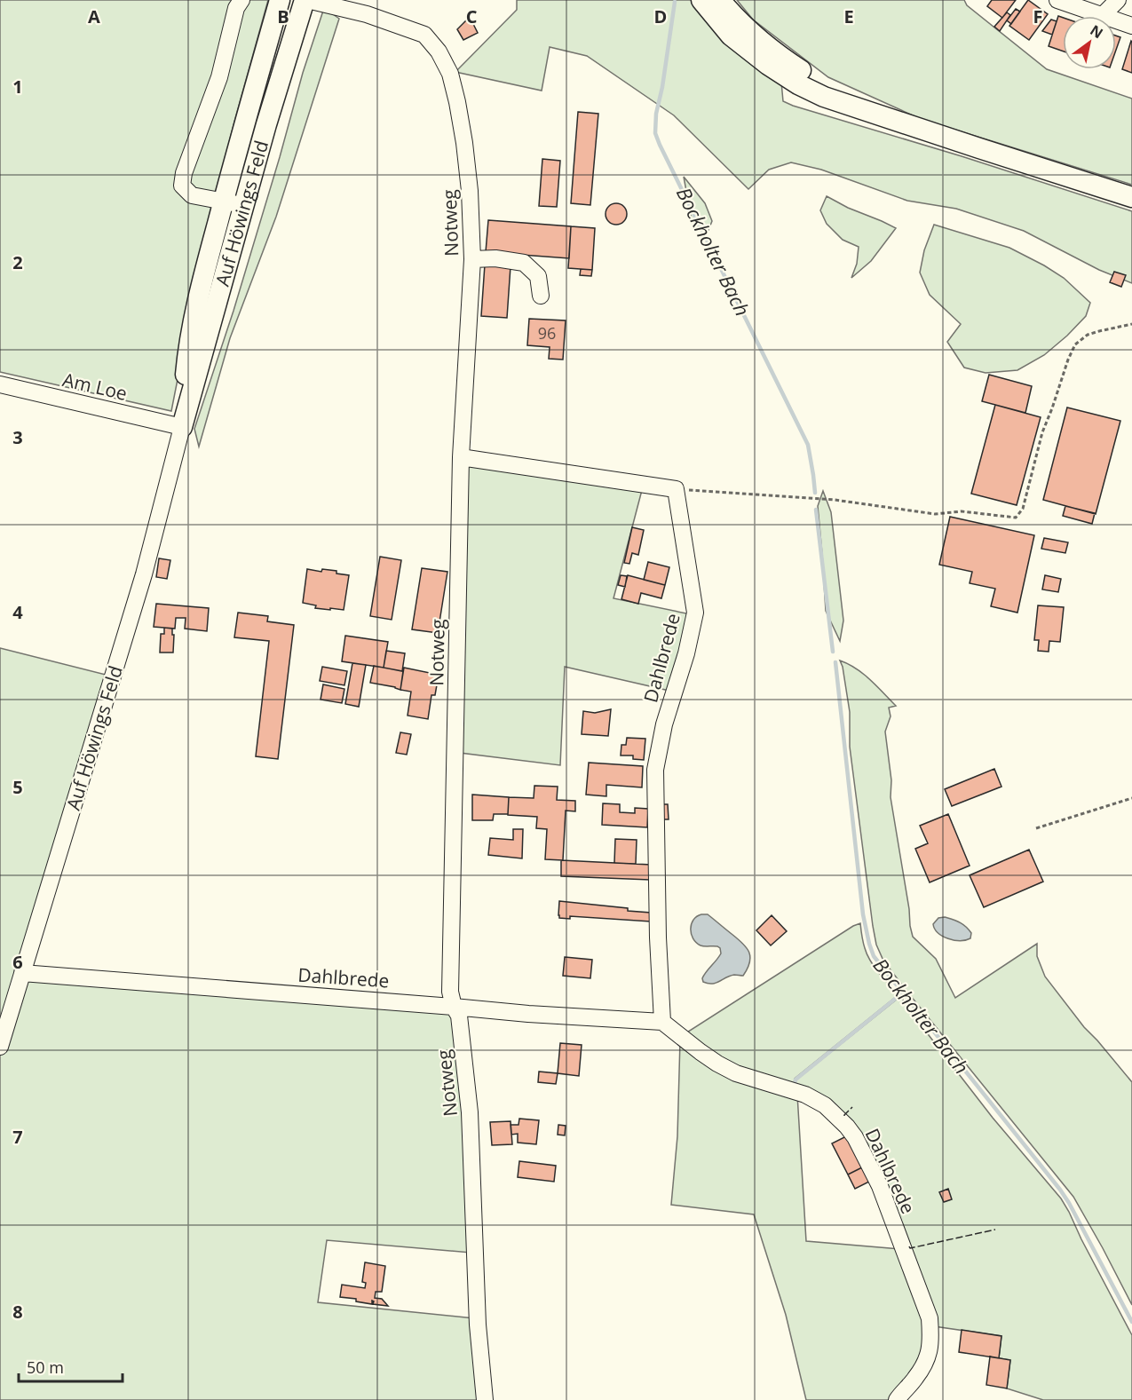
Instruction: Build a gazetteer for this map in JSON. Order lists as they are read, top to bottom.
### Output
{
  "streets": {
    "main road": ["Auf Höwings Feld"],
    "street": ["Notweg", "Am Loe", "Dahlbrede"]
  },
  "crossings": [
    ["Auf Höwings Feld", "Notweg"],
    ["Auf Höwings Feld", "Am Loe"],
    ["Auf Höwings Feld", "Dahlbrede"],
    ["Notweg", "Dahlbrede"]
  ],
  "water": ["Bockholter Bach"],
  "house_numbers": ["96"],
  "scale_bar": "50 m",
  "north": "top right",
  "grid": {
    "columns": [
      "A",
      "B",
      "C",
      "D",
      "E",
      "F"
    ],
    "rows": [
      "1",
      "2",
      "3",
      "4",
      "5",
      "6",
      "7",
      "8"
    ]
  }
}
